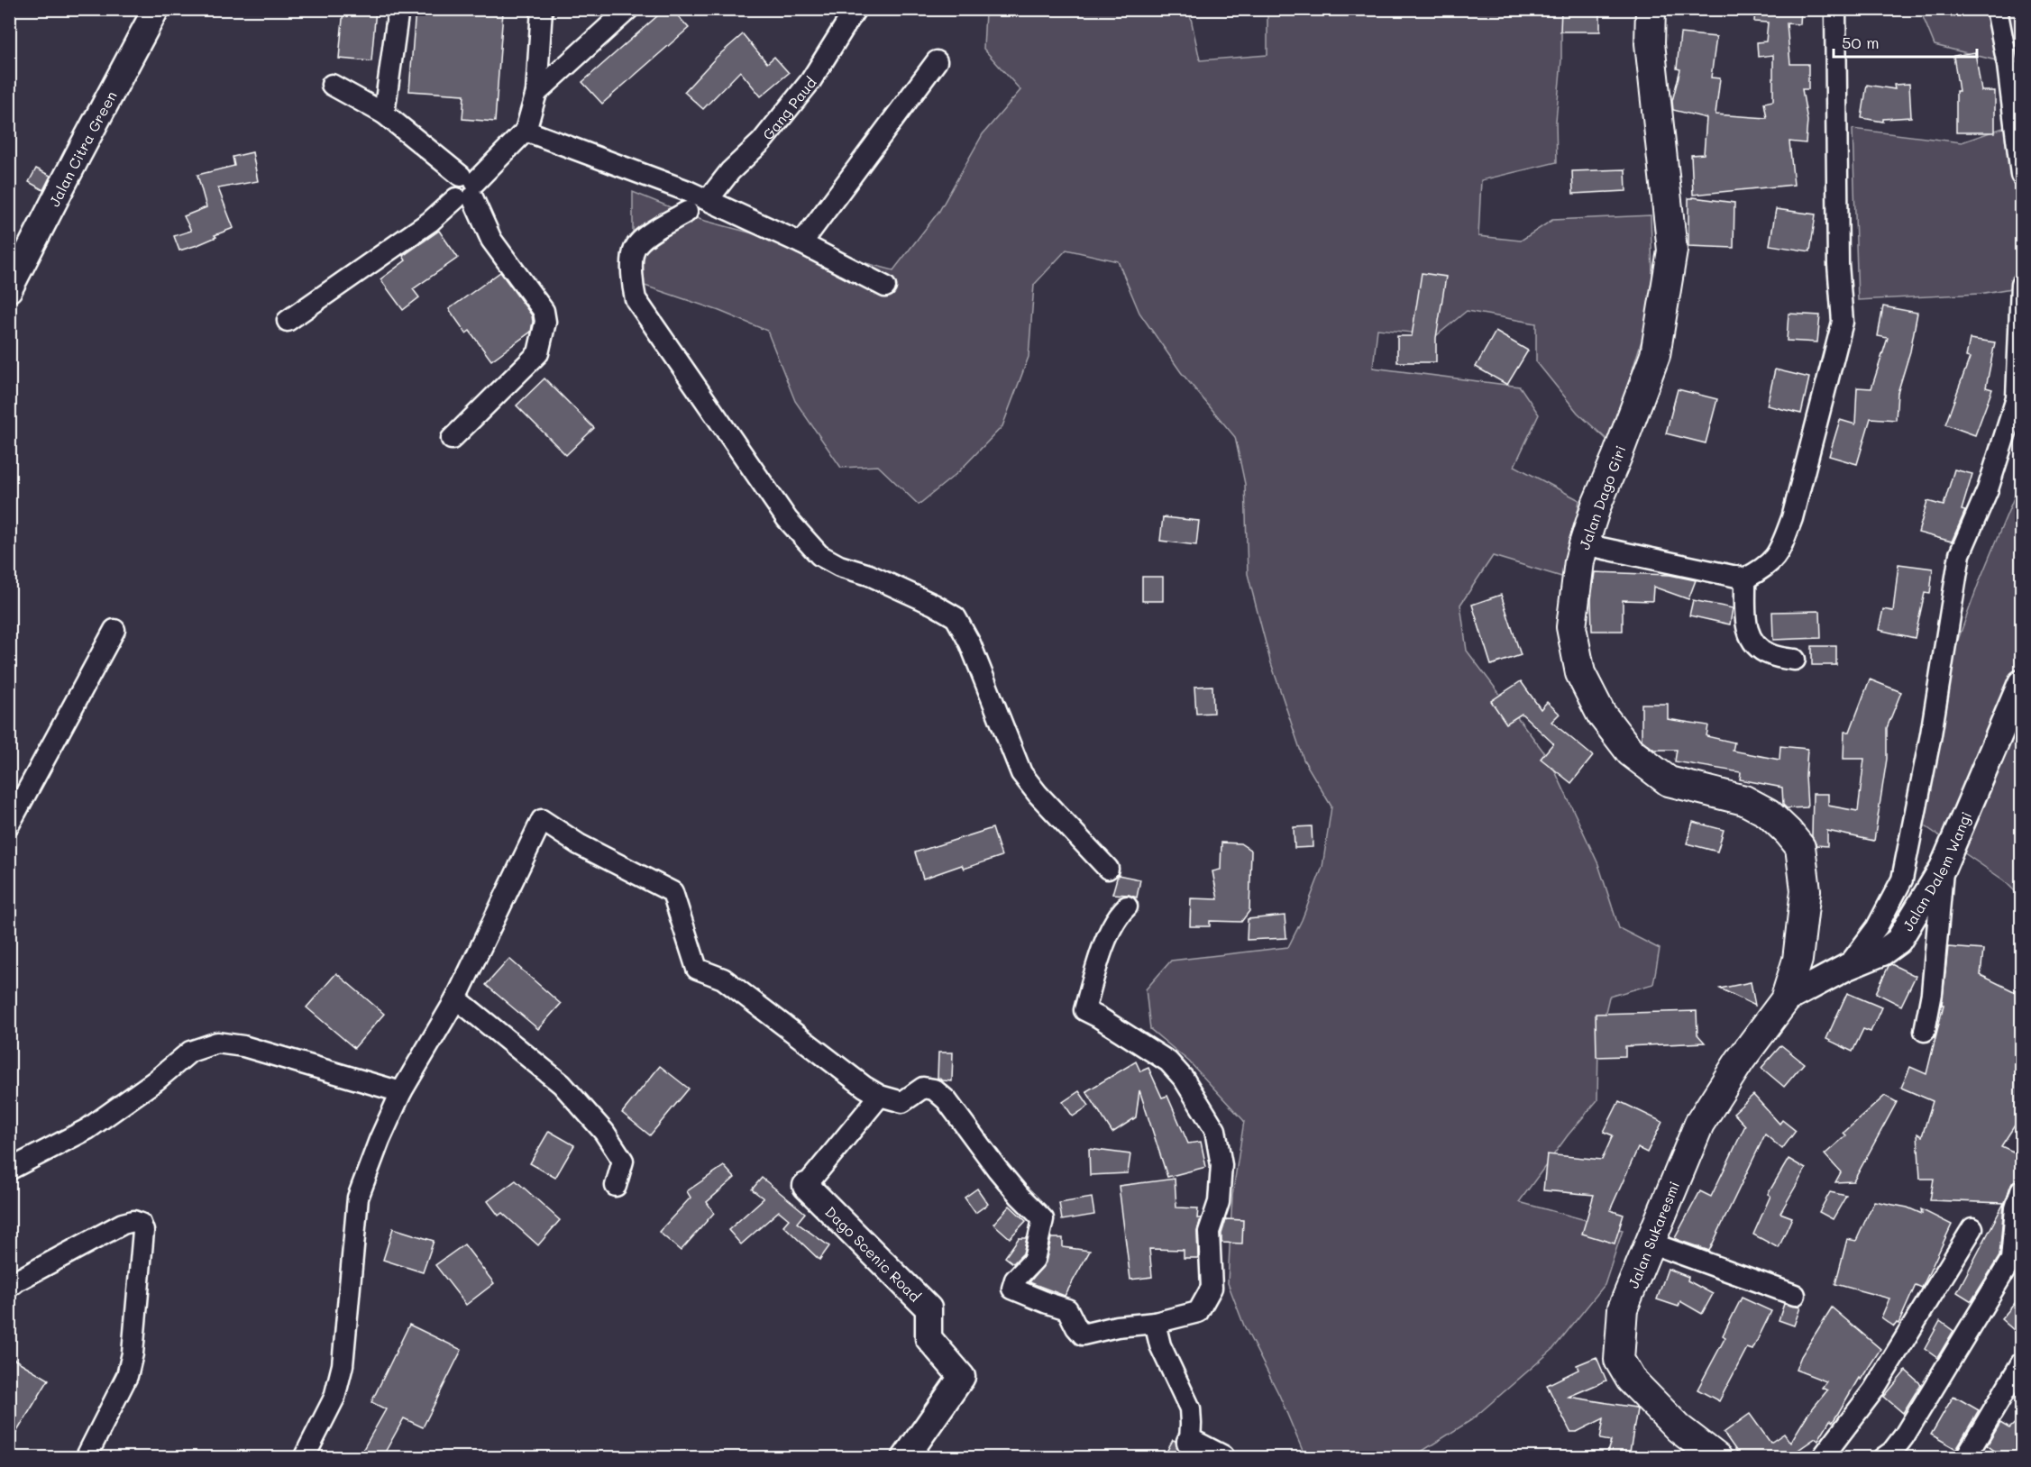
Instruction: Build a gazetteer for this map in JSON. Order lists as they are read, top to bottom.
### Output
{
  "streets": {
    "main road": ["Jalan Dago Giri", "Jalan Sukaresmi"],
    "street": [
      "Gang Paud",
      "Jalan Citra Green",
      "Jalan Dalem Wangi",
      "Dago Scenic Road"
    ]
  },
  "crossings": [
    ["Jalan Dago Giri", "Jalan Dalem Wangi"],
    ["Jalan Dago Giri", "Jalan Sukaresmi"],
    ["Jalan Dalem Wangi", "Jalan Sukaresmi"]
  ],
  "scale_bar": "50 m"
}
